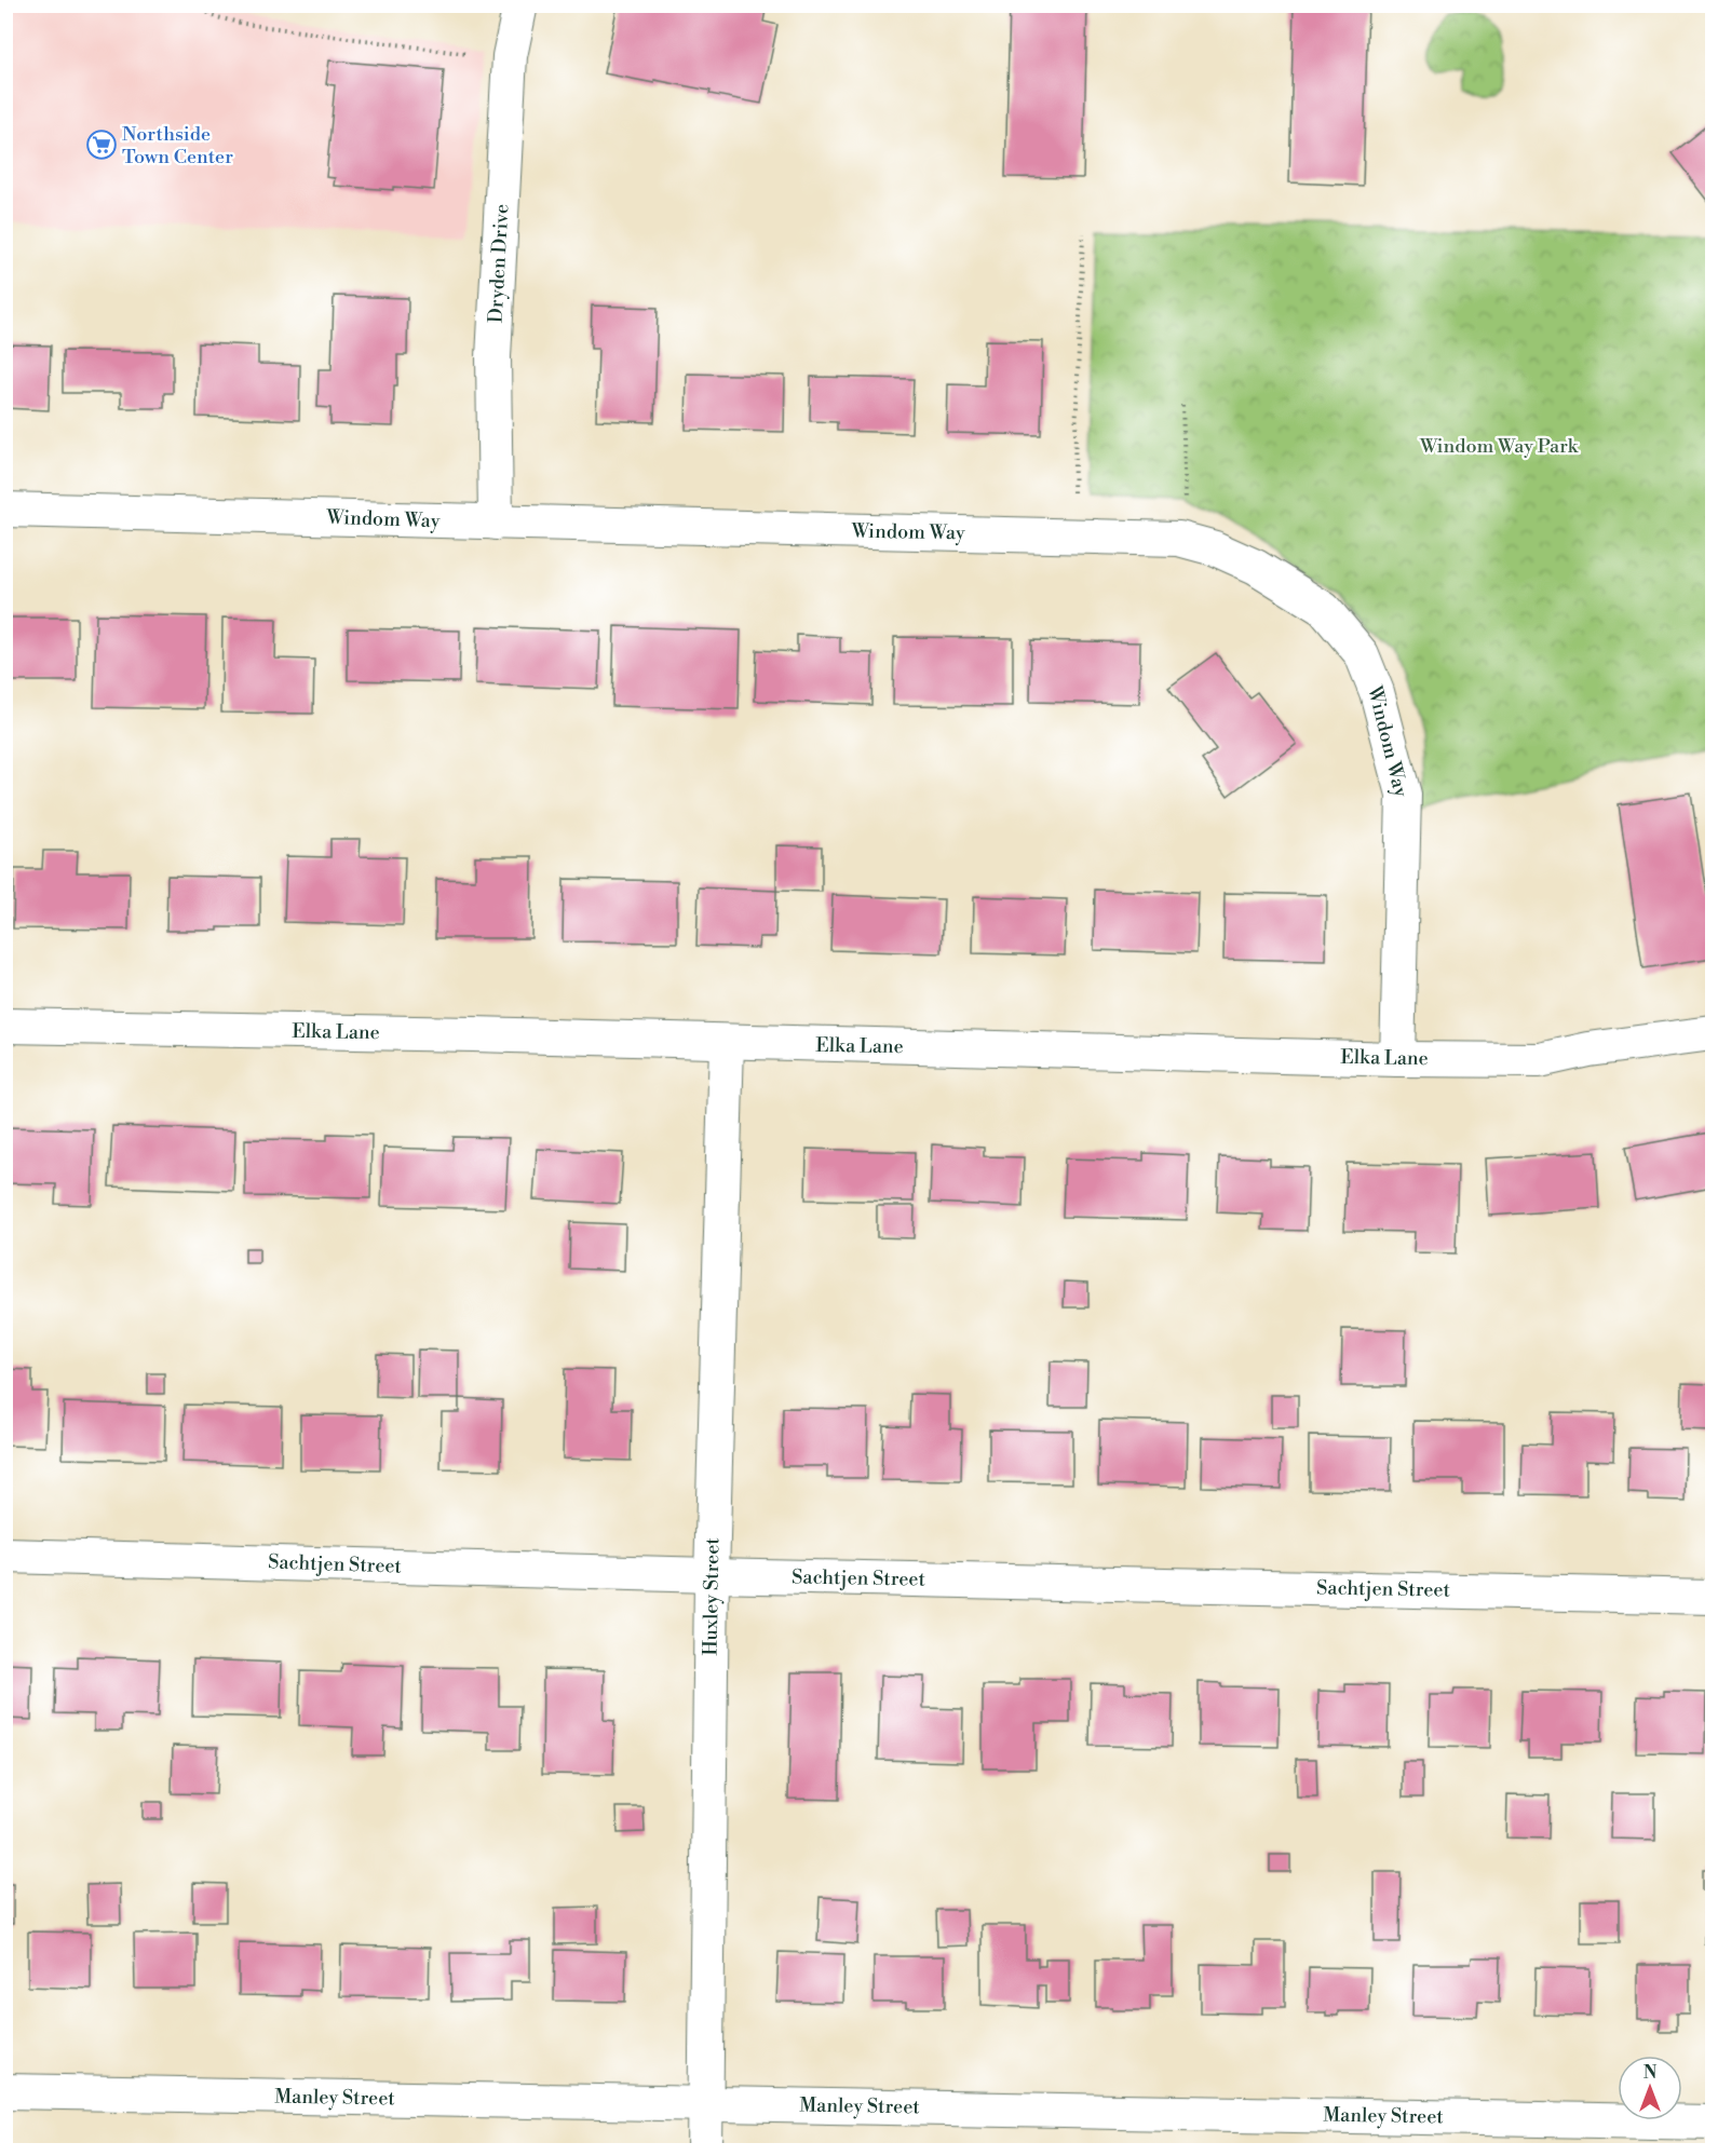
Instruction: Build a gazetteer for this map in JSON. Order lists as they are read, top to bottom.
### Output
{
  "streets": {
    "street": [
      "Dryden Drive",
      "Windom Way",
      "Elka Lane",
      "Sachtjen Street",
      "Huxley Street",
      "Manley Street"
    ]
  },
  "crossings": [
    ["Dryden Drive", "Windom Way"],
    ["Windom Way", "Elka Lane"],
    ["Elka Lane", "Huxley Street"],
    ["Sachtjen Street", "Huxley Street"],
    ["Huxley Street", "Manley Street"]
  ],
  "parks": ["Windom Way Park"],
  "places": {
    "supermarket": ["Northside Town Center"]
  },
  "north": "top"
}
